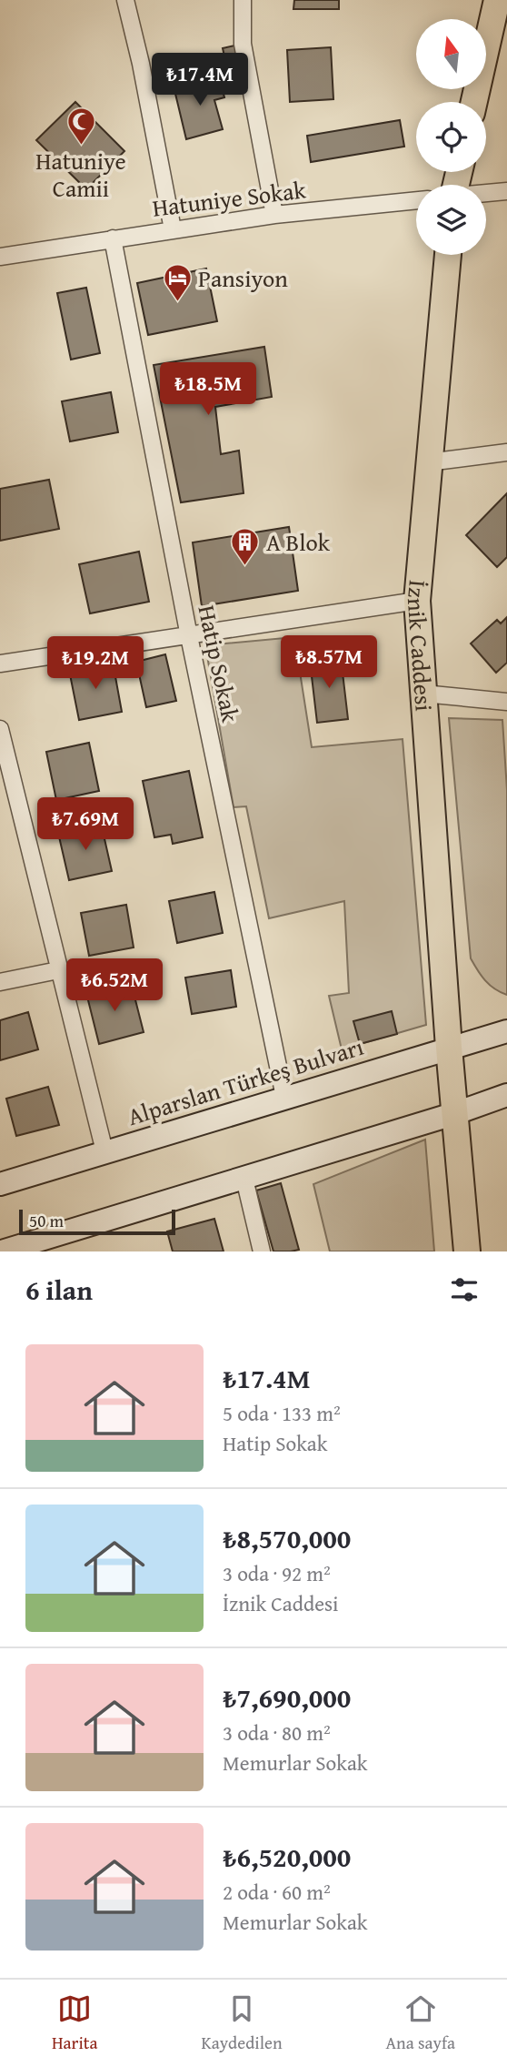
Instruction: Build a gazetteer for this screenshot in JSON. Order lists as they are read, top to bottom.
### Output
{
  "streets": {
    "main road": ["İznik Caddesi", "Alparslan Türkeş Bulvarı"],
    "street": ["Hatuniye Sokak", "Hatip Sokak"]
  },
  "crossings": [
    ["Hatuniye Sokak", "Hatip Sokak"],
    ["İznik Caddesi", "Alparslan Türkeş Bulvarı"],
    ["Hatip Sokak", "Alparslan Türkeş Bulvarı"]
  ],
  "places": {
    "mosque": ["Hatuniye Camii"],
    "hotel": ["Pansiyon"],
    "building": ["A Blok"]
  },
  "scale_bar": "50 m",
  "north": "top",
  "page": {
    "price": [
      "₺17.4M",
      "₺18.5M",
      "₺8.57M",
      "₺19.2M",
      "₺7.69M",
      "₺6.52M"
    ],
    "scale": "50 m",
    "heading": "6 ilan",
    "list": [
      {
        "name": "₺17.4M",
        "note": "5 oda · 133 m² · Hatip Sokak"
      },
      {
        "name": "₺8,570,000",
        "note": "3 oda · 92 m² · İznik Caddesi"
      },
      {
        "name": "₺7,690,000",
        "note": "3 oda · 80 m² · Memurlar Sokak"
      },
      {
        "name": "₺6,520,000",
        "note": "2 oda · 60 m² · Memurlar Sokak"
      }
    ],
    "tabs": ["Harita", "Kaydedilen", "Ana sayfa"]
  }
}
